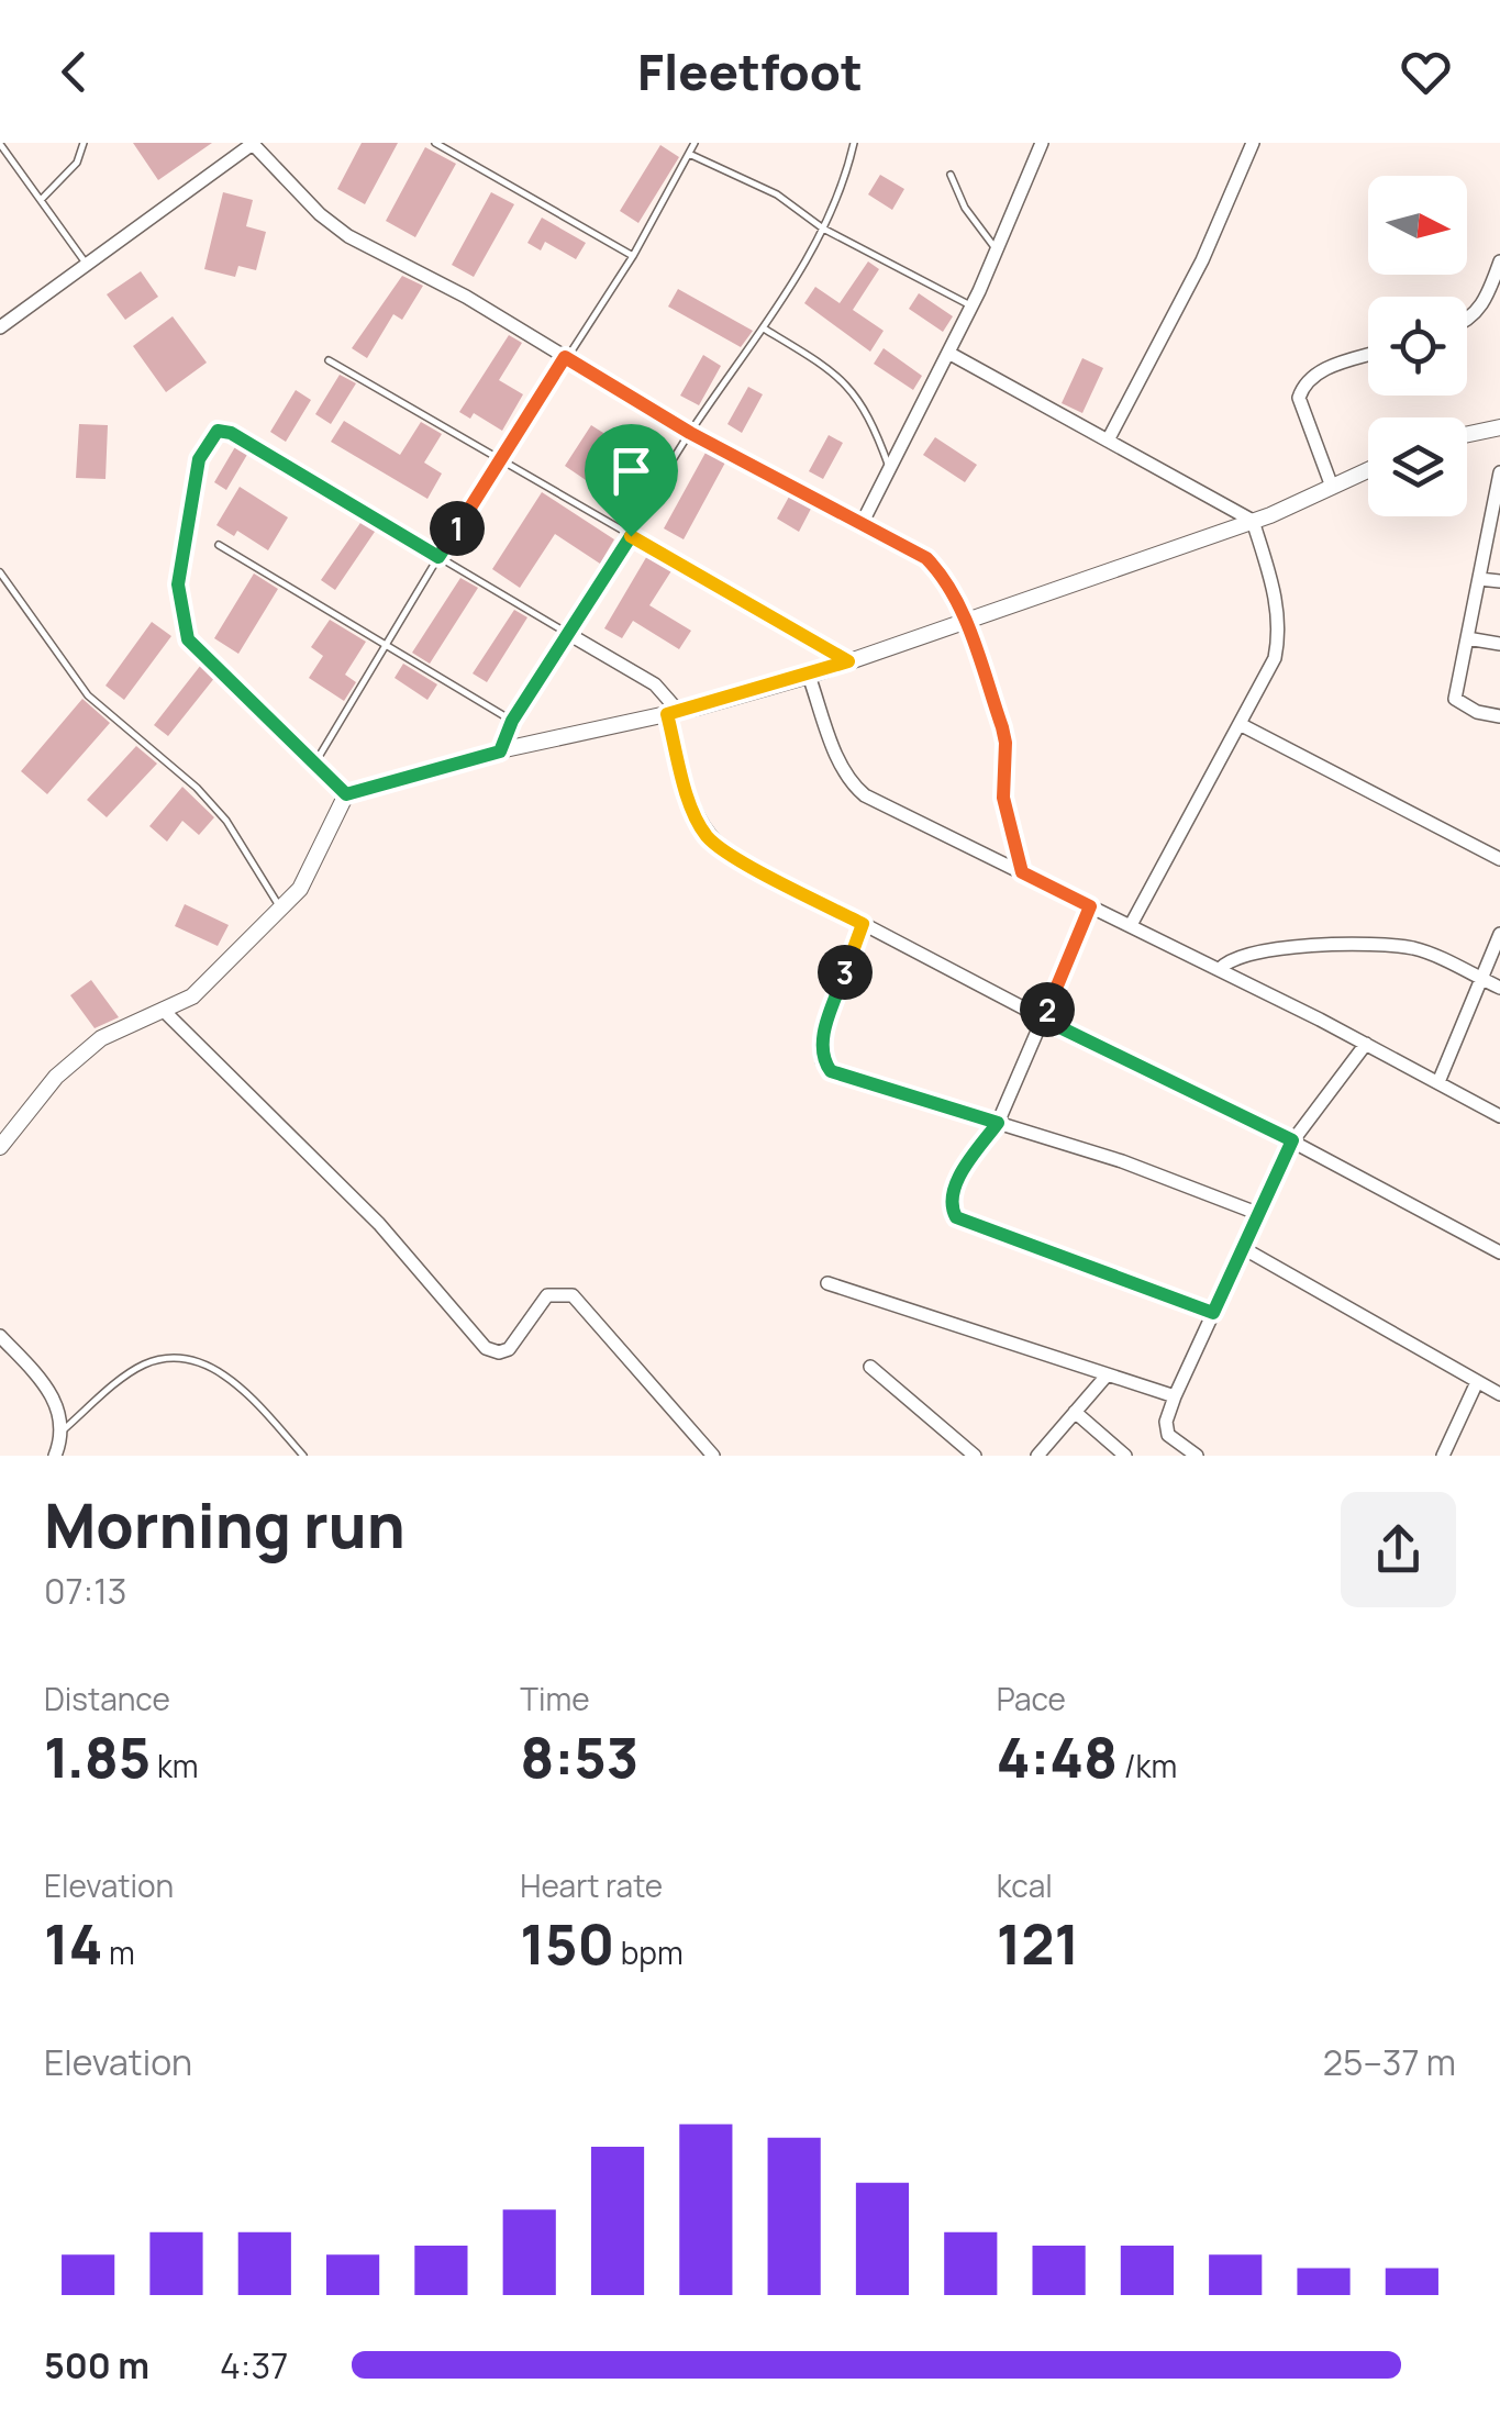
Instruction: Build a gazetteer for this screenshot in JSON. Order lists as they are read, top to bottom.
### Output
{
  "north": "right",
  "page": {
    "header": "Fleetfoot",
    "pins": ["1", "3", "2"],
    "heading": ["Morning run", "07:13"],
    "stats": [
      ["Distance", "1.85 km"],
      ["Time", "8:53"],
      ["Pace", "4:48 /km"],
      ["Elevation", "14 m"],
      ["Heart rate", "150 bpm"],
      ["kcal", "121"]
    ],
    "chart": ["Elevation", "25–37 m"],
    "list": [
      {
        "name": "500 m",
        "note": "4:37"
      }
    ]
  }
}
